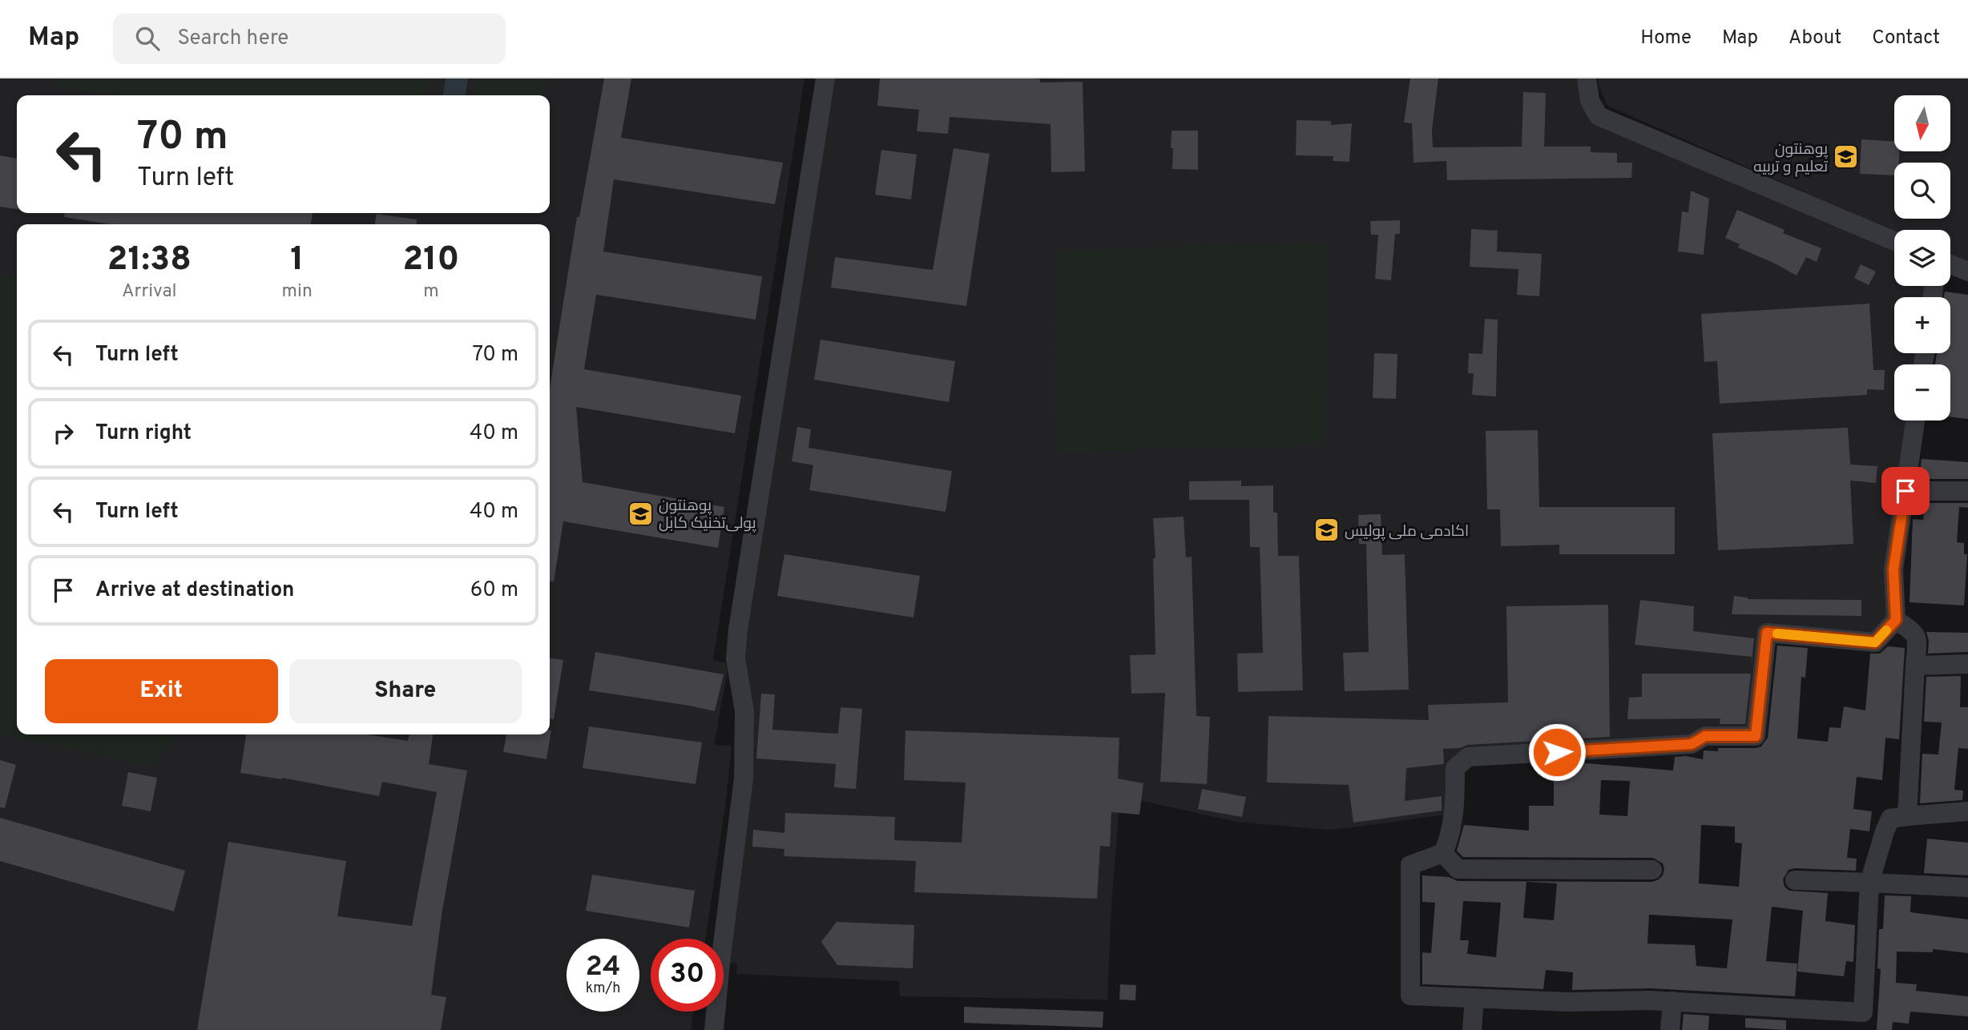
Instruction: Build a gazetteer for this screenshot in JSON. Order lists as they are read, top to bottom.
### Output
{
  "places": {
    "school or university": ["پوهنتون تعلیم و تربیه", "پوهنتون پولی‌تخنیک کابل", "اکادمی ملی پولیس"]
  },
  "north": "bottom",
  "page": {
    "header": "Map",
    "search": "Search here",
    "nav": [
      "Home",
      "Map",
      "About",
      "Contact"
    ],
    "map_buttons": ["+", "−"],
    "turn": ["70 m", "Turn left"],
    "eta": [
      "21:38",
      "Arrival",
      "1",
      "min",
      "210",
      "m"
    ],
    "list": [
      {
        "name": "Turn left",
        "value": "70 m"
      },
      {
        "name": "Turn right",
        "value": "40 m"
      },
      {
        "name": "Turn left",
        "value": "40 m"
      },
      {
        "name": "Arrive at destination",
        "value": "60 m"
      }
    ],
    "buttons": ["Exit", "Share"],
    "speed": "24 km/h",
    "limit": "30"
  }
}
